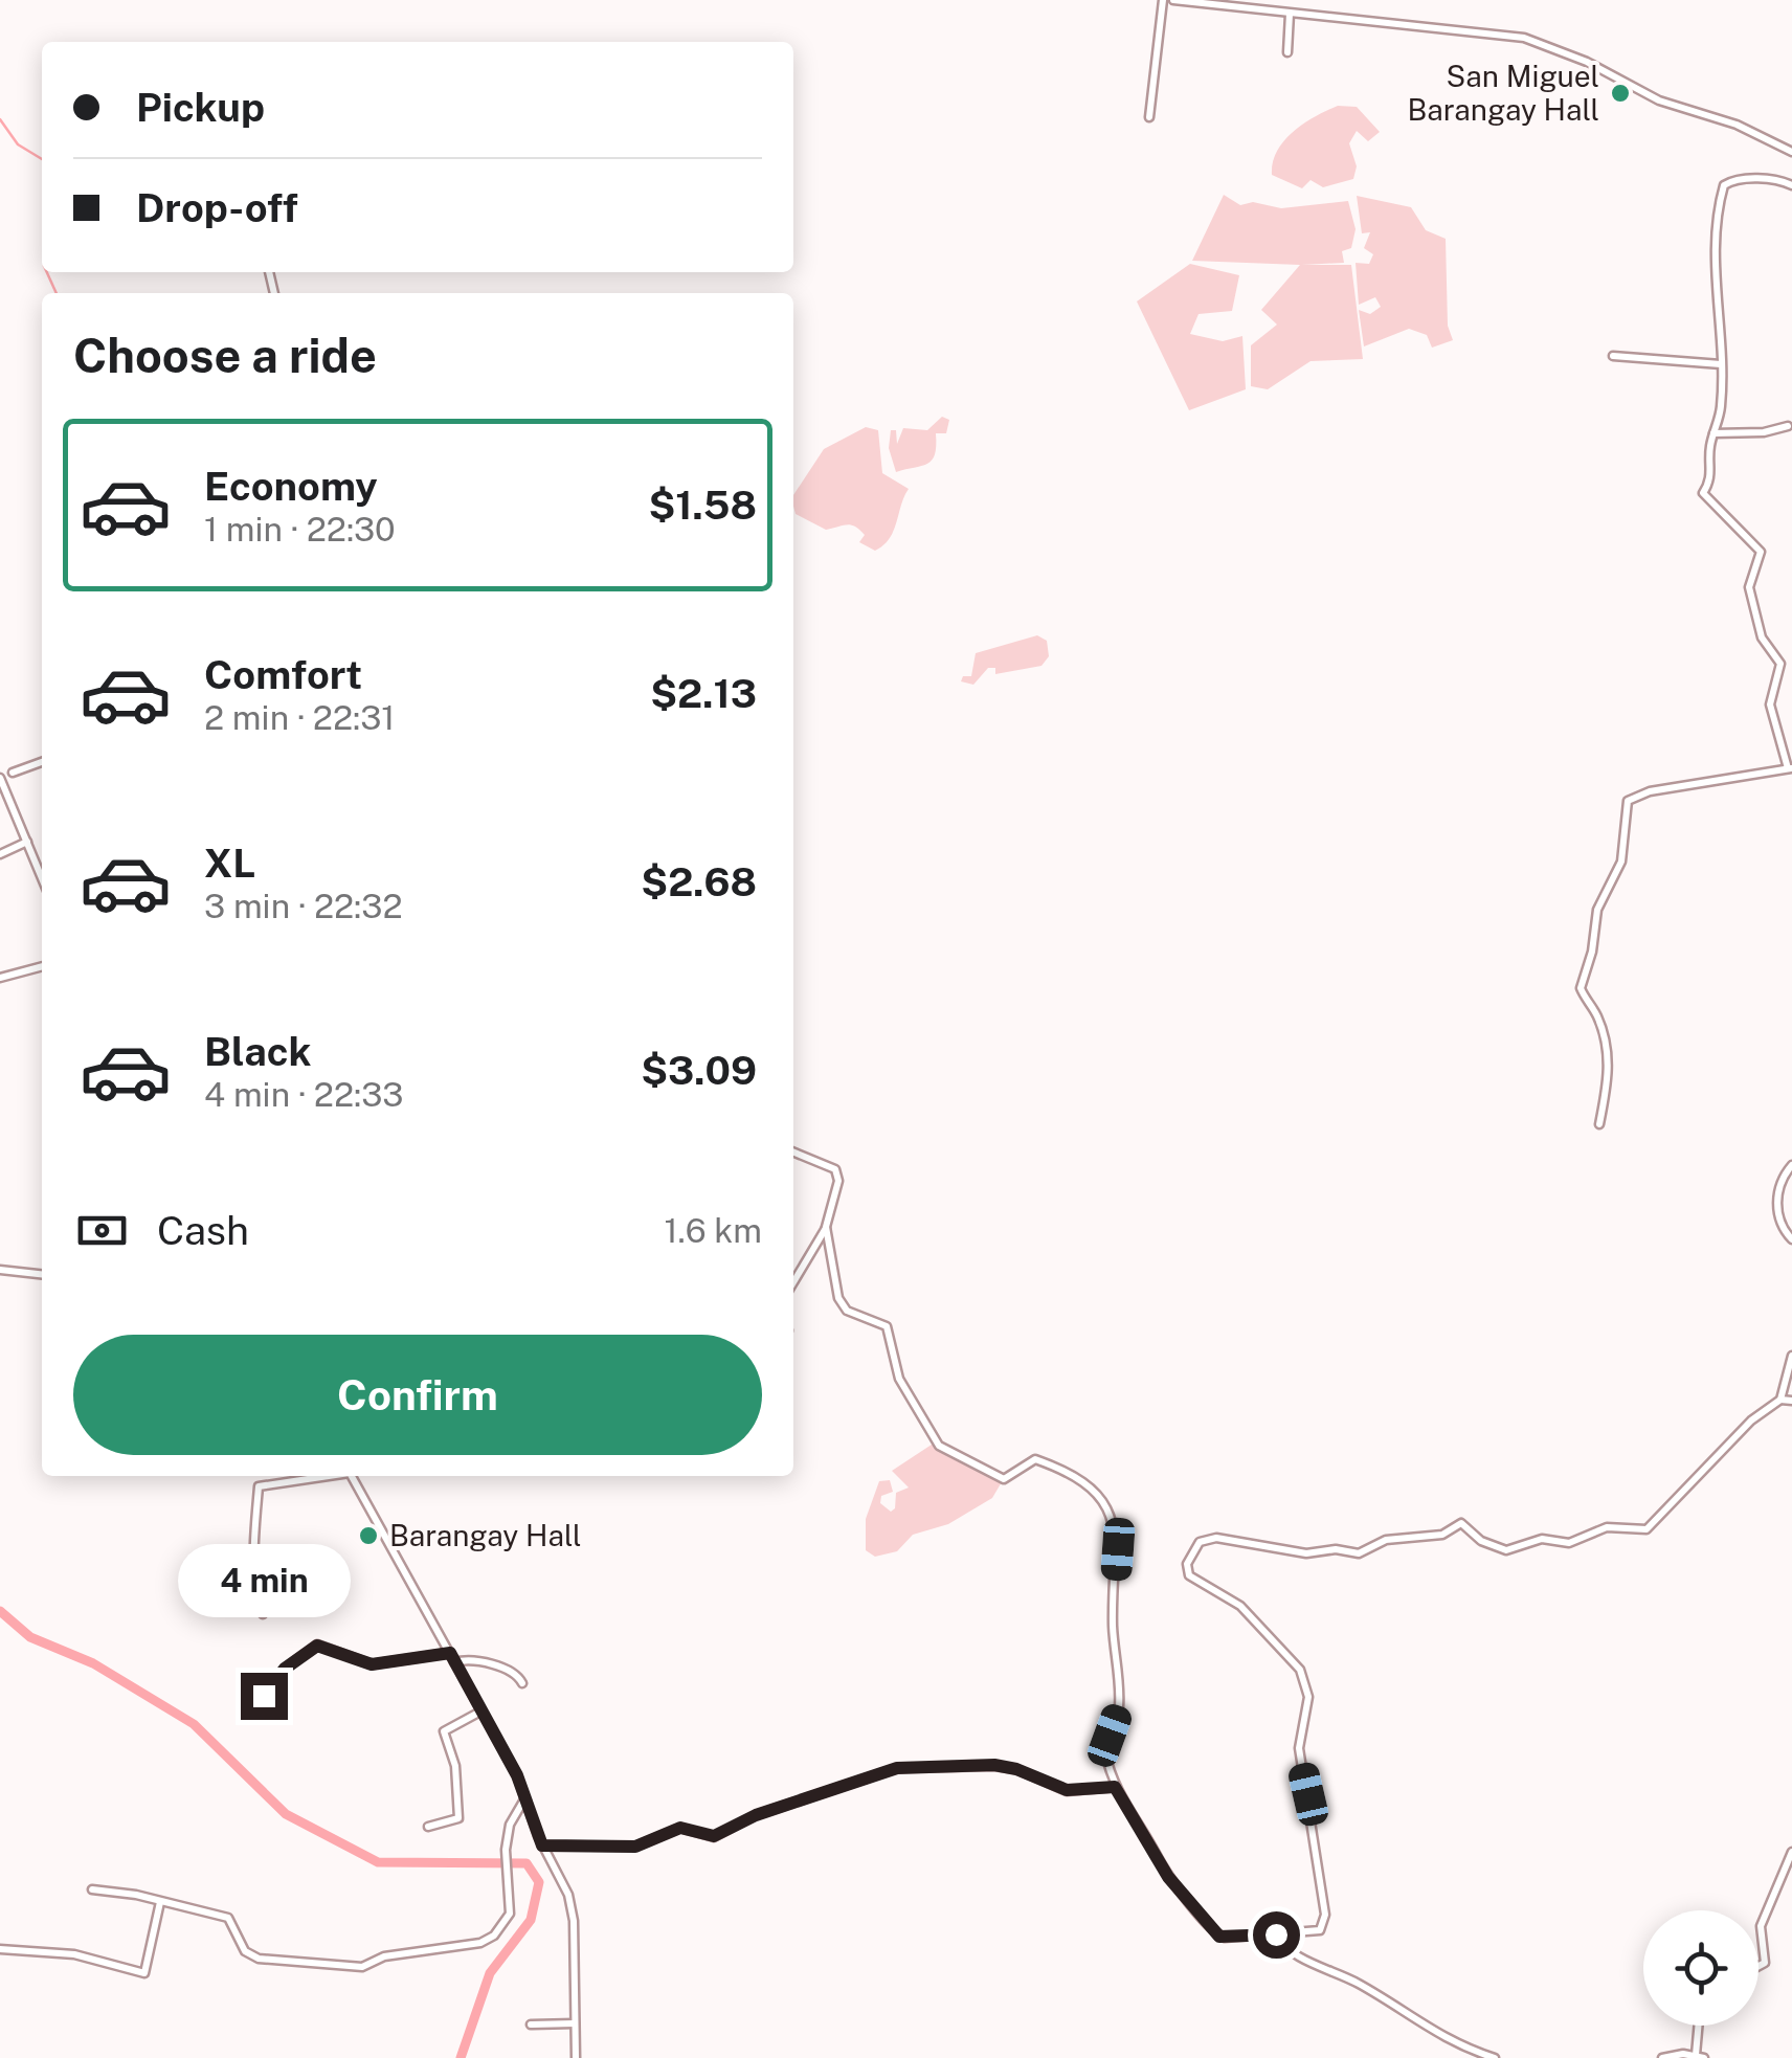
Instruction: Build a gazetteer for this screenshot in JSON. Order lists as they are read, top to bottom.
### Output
{
  "places": ["San Miguel Barangay Hall", "Barangay Hall"],
  "page": {
    "banner": ["Pickup", "Drop-off"],
    "heading": "Choose a ride",
    "list": [
      {
        "name": "Economy",
        "note": "1 min · 22:30",
        "value": "$1.58"
      },
      {
        "name": "Comfort",
        "note": "2 min · 22:31",
        "value": "$2.13"
      },
      {
        "name": "XL",
        "note": "3 min · 22:32",
        "value": "$2.68"
      },
      {
        "name": "Black",
        "note": "4 min · 22:33",
        "value": "$3.09"
      }
    ],
    "pay": ["Cash", "1.6 km"],
    "buttons": "Confirm",
    "bubble": "4 min"
  }
}
